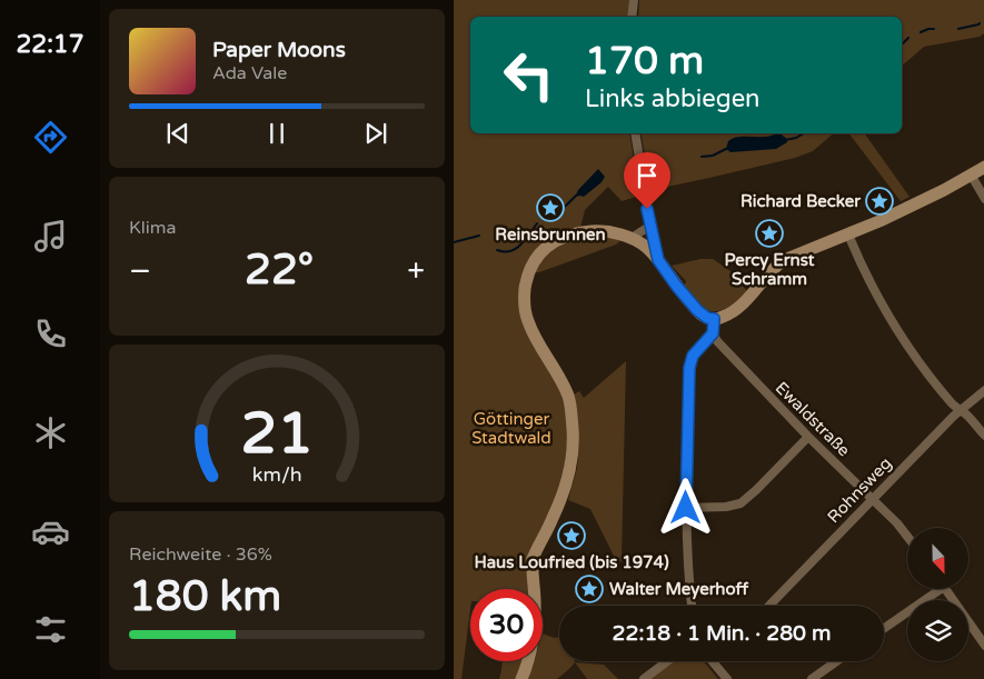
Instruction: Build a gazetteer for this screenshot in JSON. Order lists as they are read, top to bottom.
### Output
{
  "streets": {
    "street": ["Ewaldstraße", "Rohnsweg"]
  },
  "crossings": [
    ["Ewaldstraße", "Rohnsweg"]
  ],
  "parks": ["Göttinger Stadtwald"],
  "places": {
    "place": [
      "Richard Becker",
      "Reinsbrunnen",
      "Percy Ernst Schramm",
      "Haus Loufried (bis 1974)",
      "Walter Meyerhoff"
    ]
  },
  "north": "bottom",
  "page": {
    "tabs": "22:17",
    "turn": ["170 m", "Links abbiegen"],
    "song": ["Paper Moons", "Ada Vale"],
    "tile": [
      "Klima",
      ["Reichweite · 36%", "180 km"]
    ],
    "heat": ["−", "22°", "+"],
    "limit": "30",
    "trip": "22:18 · 1 Min. · 280 m",
    "gauge": ["21", "km/h"]
  }
}
